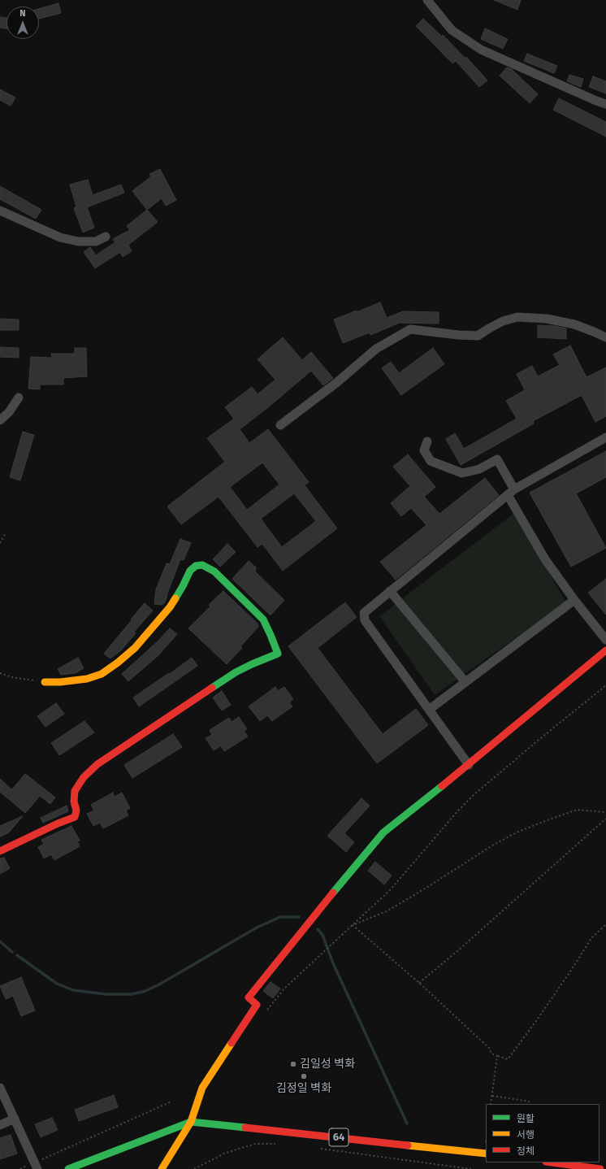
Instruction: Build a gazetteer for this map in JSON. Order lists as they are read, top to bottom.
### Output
{
  "streets": {
    "street": ["64"]
  },
  "places": ["김일성 벽화", "김정일 벽화"],
  "legend": ["원활", "서행", "정체"],
  "north": "top"
}
